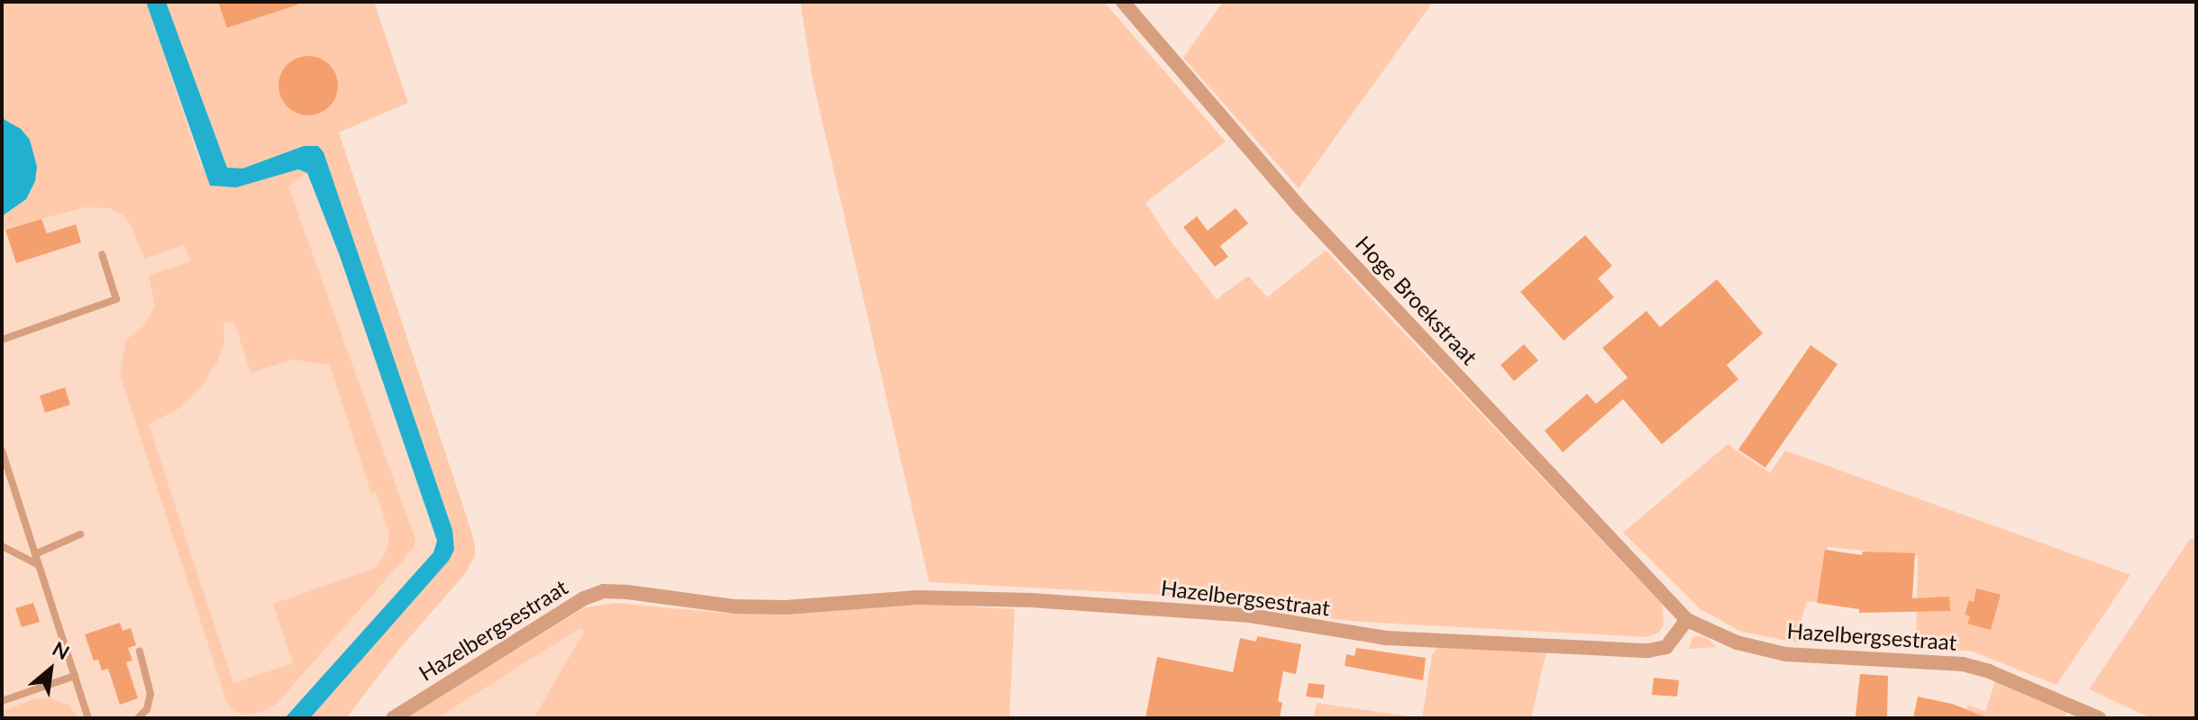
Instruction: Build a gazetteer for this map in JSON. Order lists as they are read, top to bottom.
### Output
{
  "streets": {
    "street": ["Hoge Broekstraat", "Hazelbergsestraat"]
  },
  "crossings": [
    ["Hoge Broekstraat", "Hazelbergsestraat"]
  ],
  "north": "top right"
}
